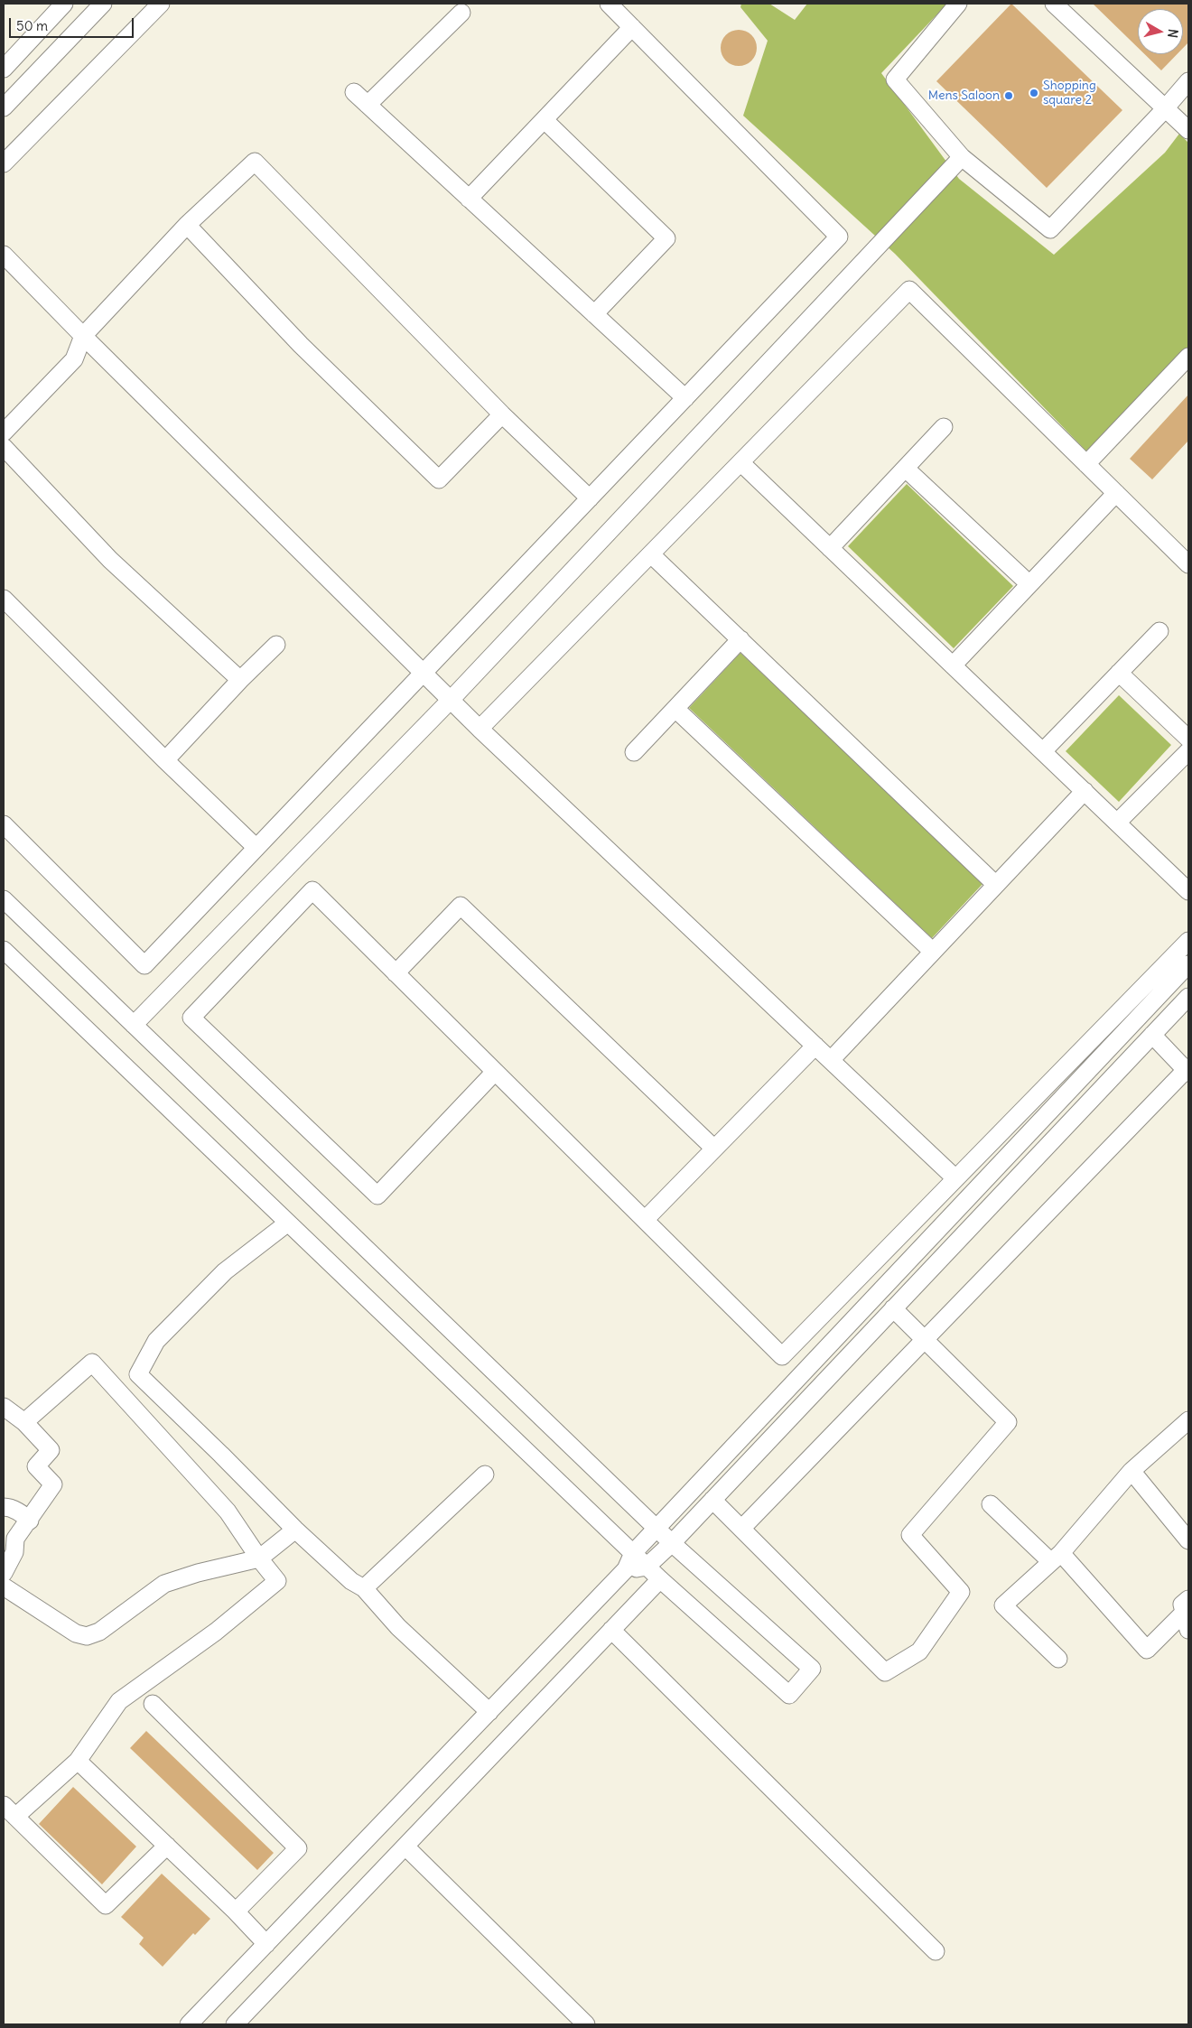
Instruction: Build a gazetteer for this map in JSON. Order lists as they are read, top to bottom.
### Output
{
  "places": ["Shopping square 2", "Mens Saloon"],
  "scale_bar": "50 m",
  "north": "right"
}
